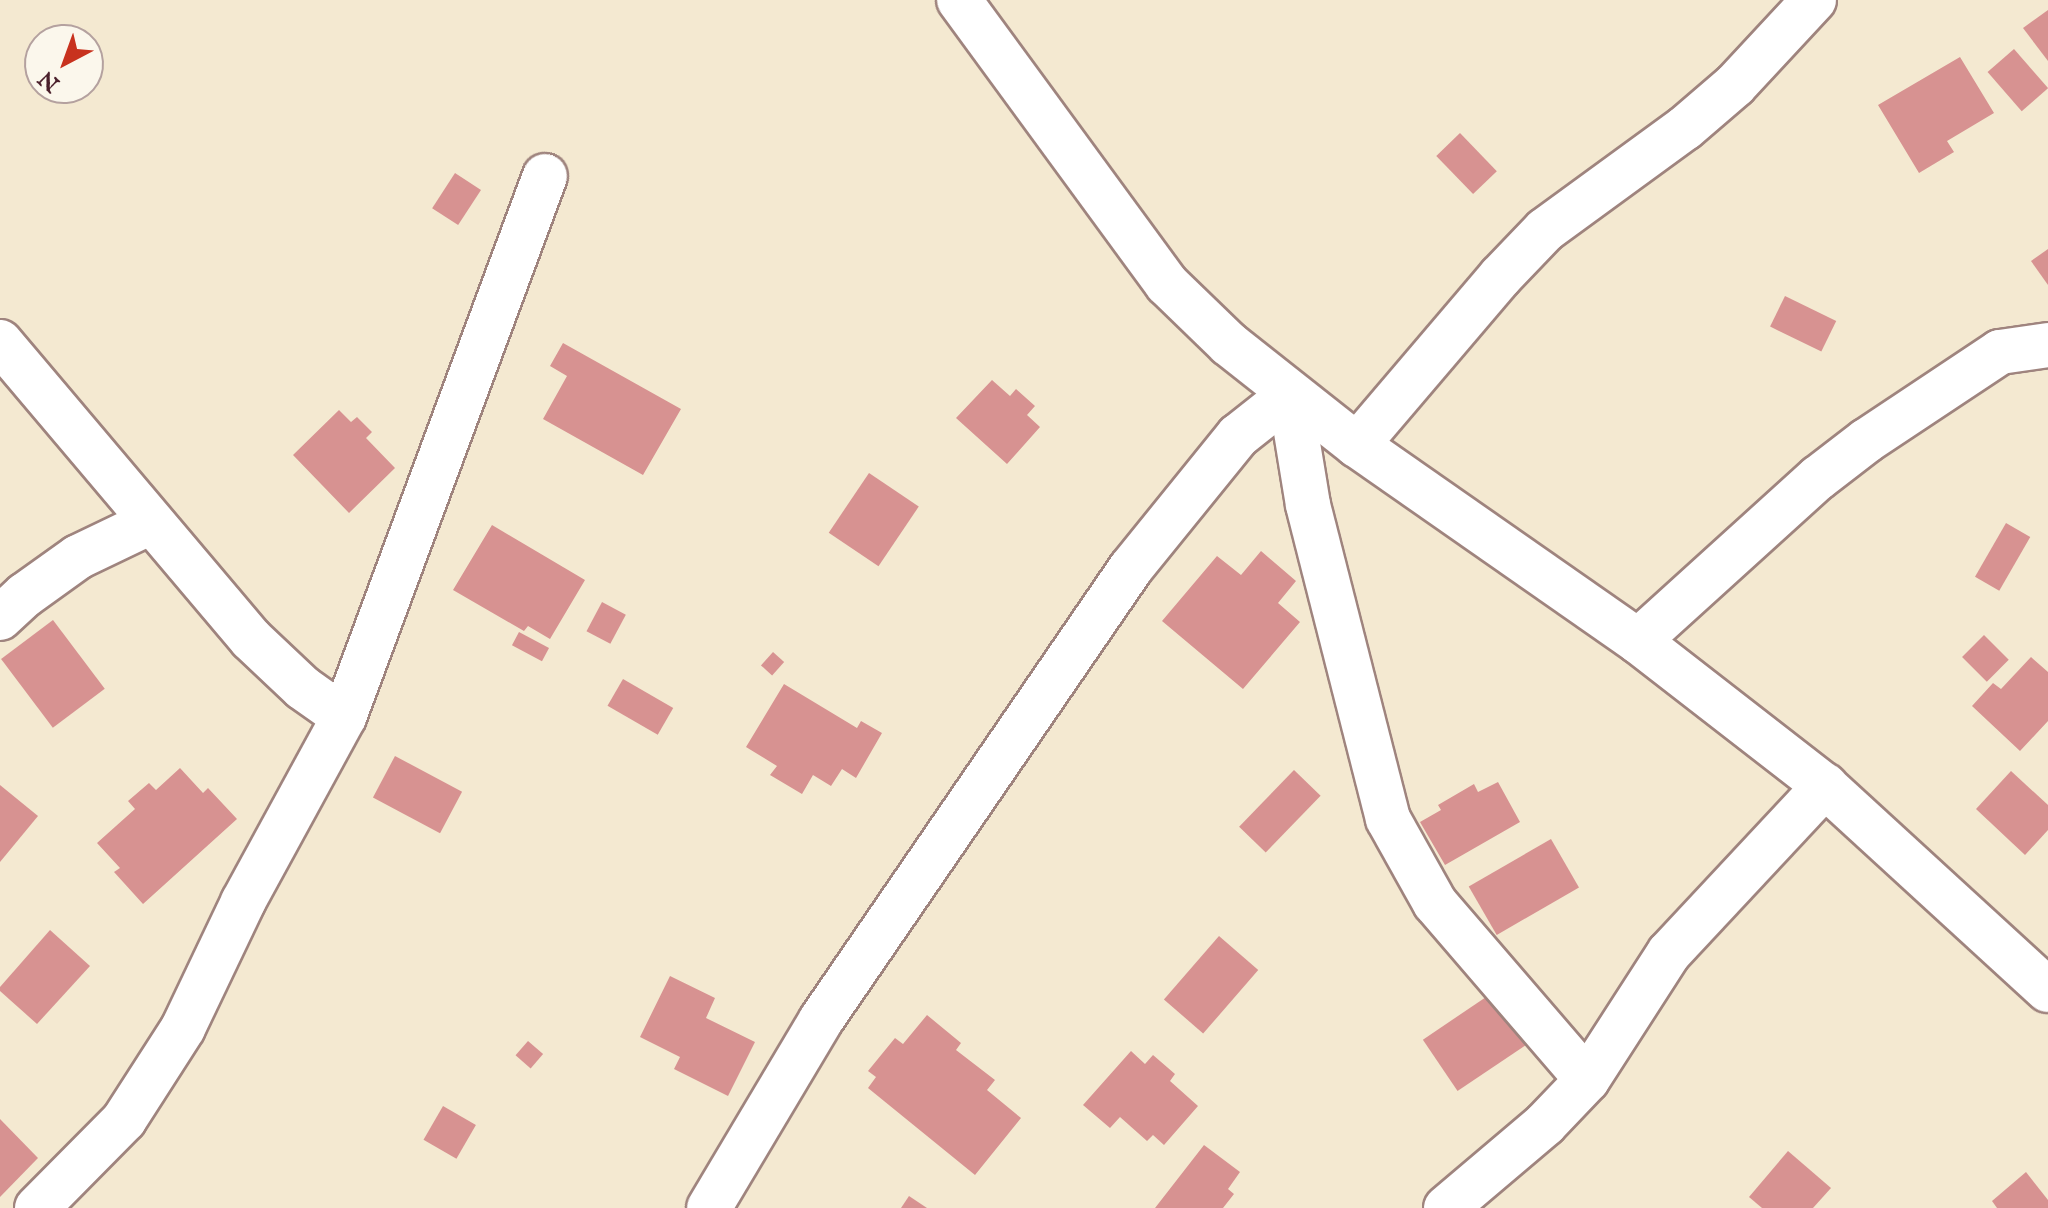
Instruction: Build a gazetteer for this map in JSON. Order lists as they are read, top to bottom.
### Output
{
  "north": "bottom left"
}
